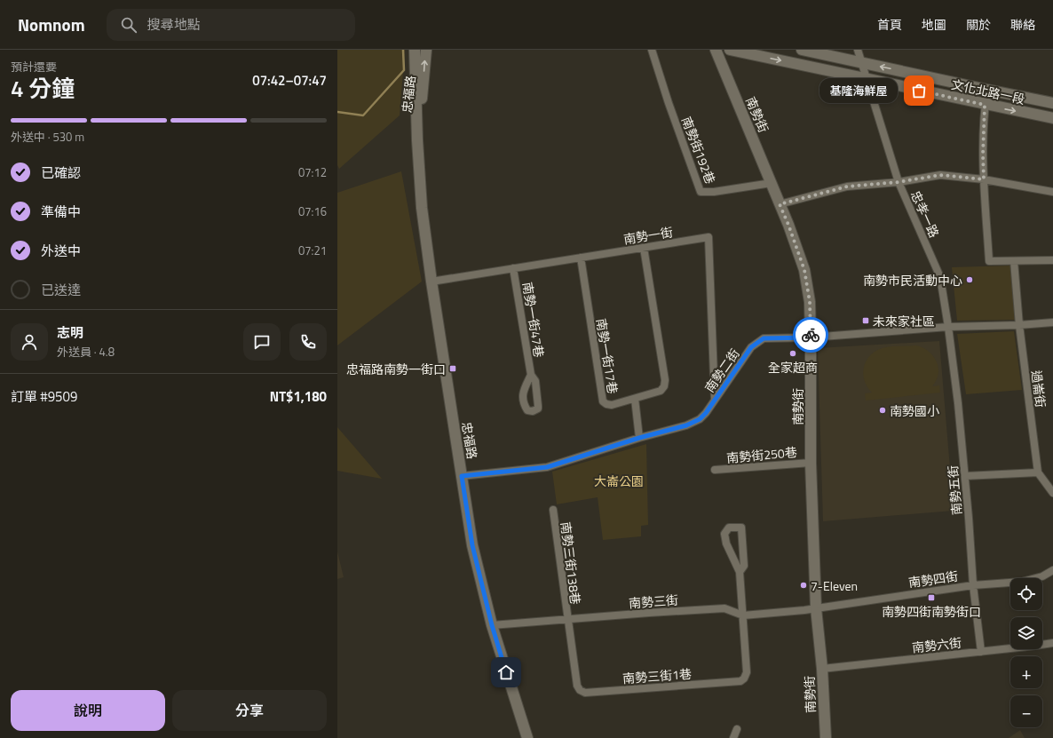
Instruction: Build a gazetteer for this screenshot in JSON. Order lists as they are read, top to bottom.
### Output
{
  "streets": {
    "street": [
      "文化北路一段",
      "忠福路",
      "南勢街",
      "南勢街192巷",
      "忠孝一路",
      "南勢一街",
      "南勢一街47巷",
      "南勢一街17巷",
      "南勢二街",
      "過崙街",
      "南勢街250巷",
      "南勢五街",
      "南勢三街138巷",
      "南勢四街",
      "南勢三街",
      "南勢六街",
      "南勢三街1巷"
    ]
  },
  "crossings": [
    ["文化北路一段", "忠孝一路"],
    ["忠福路", "南勢一街"],
    ["忠福路", "南勢二街"],
    ["忠福路", "南勢三街"],
    ["南勢街", "南勢街192巷"],
    ["南勢街", "南勢二街"],
    ["南勢街", "南勢街250巷"],
    ["南勢街", "南勢四街"],
    ["南勢街", "南勢三街"],
    ["南勢街", "南勢六街"],
    ["忠孝一路", "南勢二街"],
    ["忠孝一路", "南勢五街"],
    ["南勢一街", "南勢一街47巷"],
    ["南勢一街", "南勢一街17巷"],
    ["南勢一街", "南勢二街"],
    ["南勢二街", "過崙街"],
    ["南勢二街", "南勢五街"],
    ["南勢五街", "南勢四街"],
    ["南勢五街", "南勢六街"],
    ["南勢三街138巷", "南勢三街"],
    ["南勢三街138巷", "南勢三街1巷"],
    ["南勢四街", "南勢三街"],
    ["南勢三街", "南勢三街1巷"]
  ],
  "parks": ["大崙公園"],
  "places": {
    "other": [
      "基隆海鮮屋",
      "南勢市民活動中心",
      "全家超商",
      "南勢國小",
      "7-Eleven"
    ],
    "transit": ["未來家社區", "忠福路南勢一街口", "南勢四街南勢街口"]
  },
  "page": {
    "header": "Nomnom",
    "search": "搜尋地點",
    "nav": [
      "首頁",
      "地圖",
      "關於",
      "聯絡"
    ],
    "heading": ["4 分鐘", "預計還要", "07:42–07:47"],
    "panel": [
      "志明",
      "外送員 · 4.8",
      "訂單 #9509",
      "NT$1,180"
    ],
    "bubble": "基隆海鮮屋",
    "bar": "外送中 · 530 m",
    "list": [
      ["已確認", "07:12"],
      ["準備中", "07:16"],
      ["外送中", "07:21"],
      "已送達"
    ],
    "map_buttons": ["+", "−"],
    "buttons": ["說明", "分享"]
  }
}
